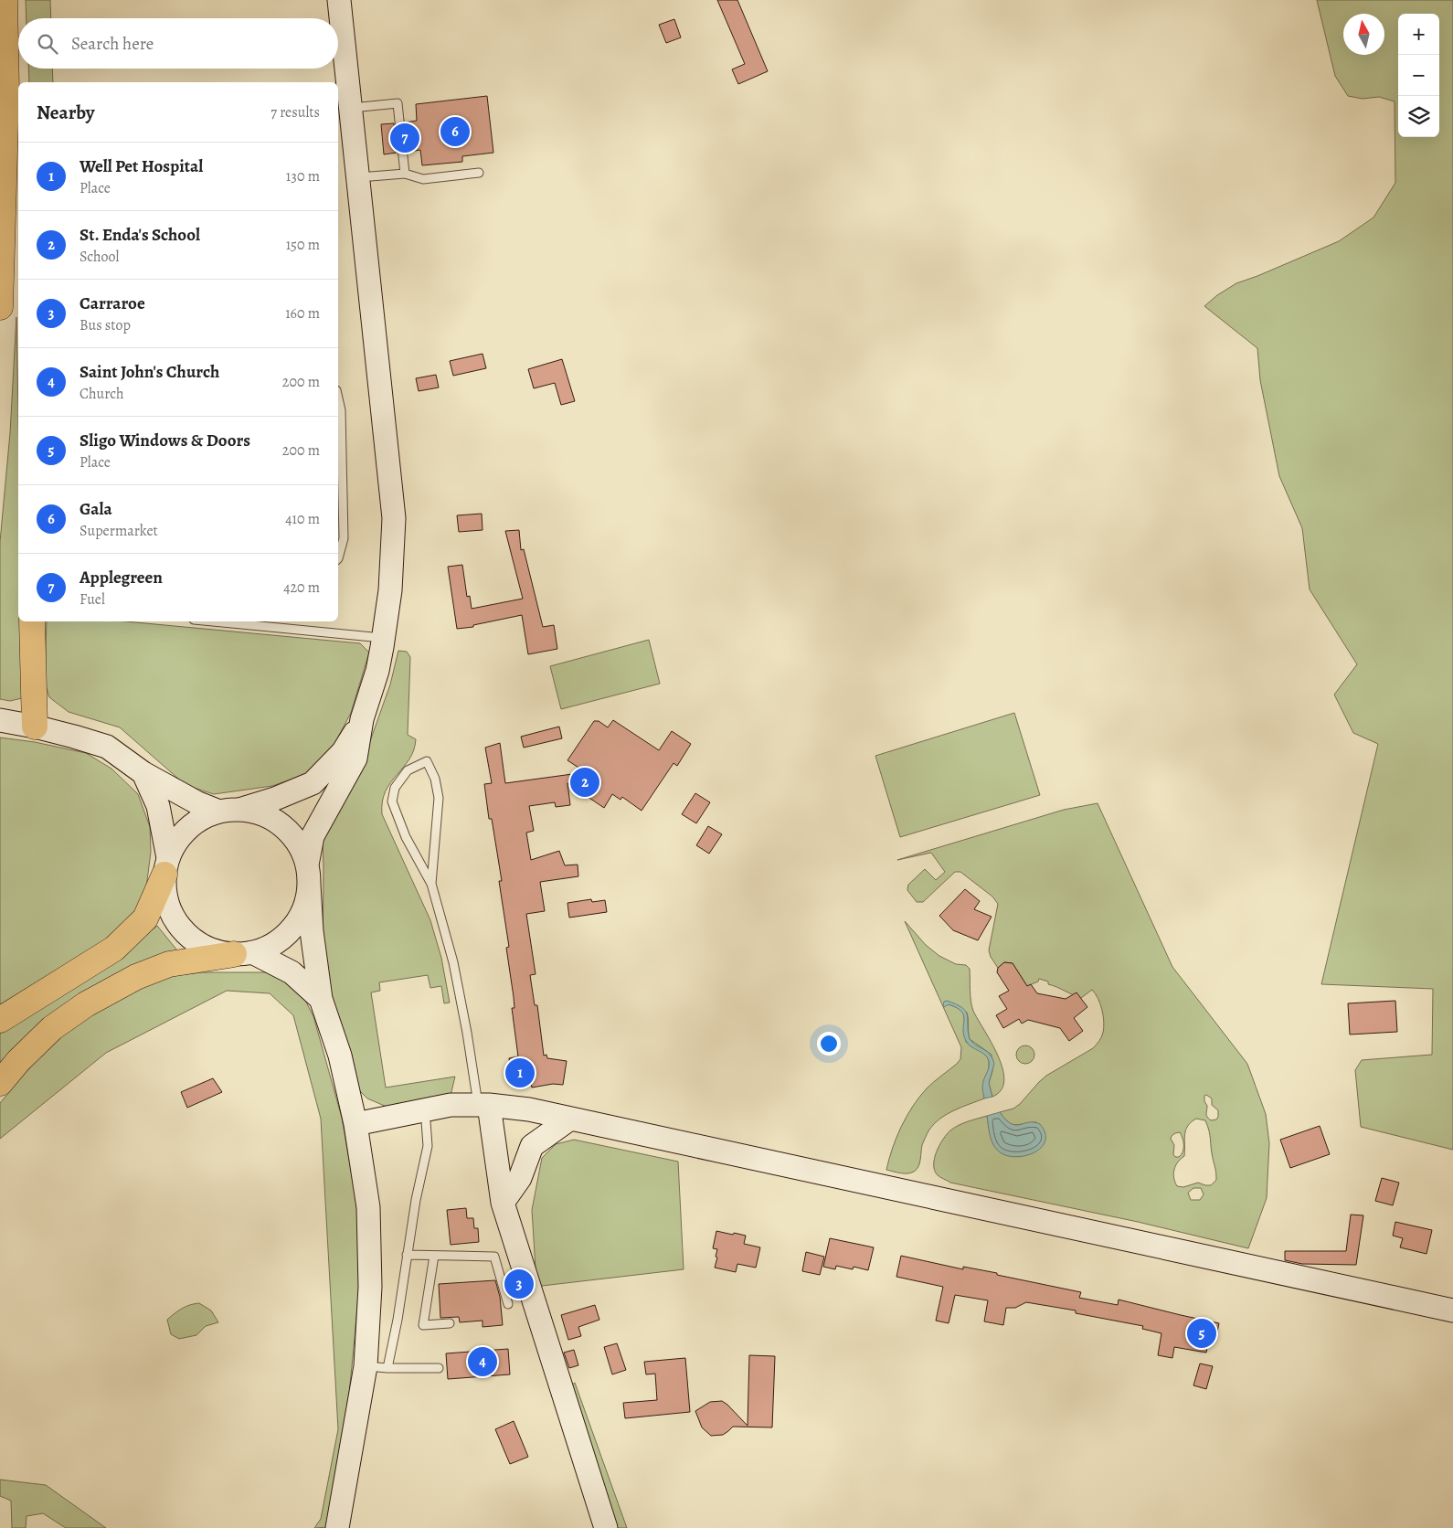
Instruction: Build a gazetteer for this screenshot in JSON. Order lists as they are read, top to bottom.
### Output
{
  "north": "top",
  "page": {
    "map_buttons": ["+", "−"],
    "search": "Search here",
    "heading": ["Nearby", "7 results"],
    "pins": [
      "6",
      "7",
      "2",
      "1",
      "3",
      "5",
      "4"
    ],
    "list": [
      {
        "mark": "1",
        "name": "Well Pet Hospital",
        "note": "Place",
        "value": "130 m"
      },
      {
        "mark": "2",
        "name": "St. Enda's School",
        "note": "School",
        "value": "150 m"
      },
      {
        "mark": "3",
        "name": "Carraroe",
        "note": "Bus stop",
        "value": "160 m"
      },
      {
        "mark": "4",
        "name": "Saint John's Church",
        "note": "Church",
        "value": "200 m"
      },
      {
        "mark": "5",
        "name": "Sligo Windows & Doors",
        "note": "Place",
        "value": "200 m"
      },
      {
        "mark": "6",
        "name": "Gala",
        "note": "Supermarket",
        "value": "410 m"
      },
      {
        "mark": "7",
        "name": "Applegreen",
        "note": "Fuel",
        "value": "420 m"
      }
    ]
  }
}
